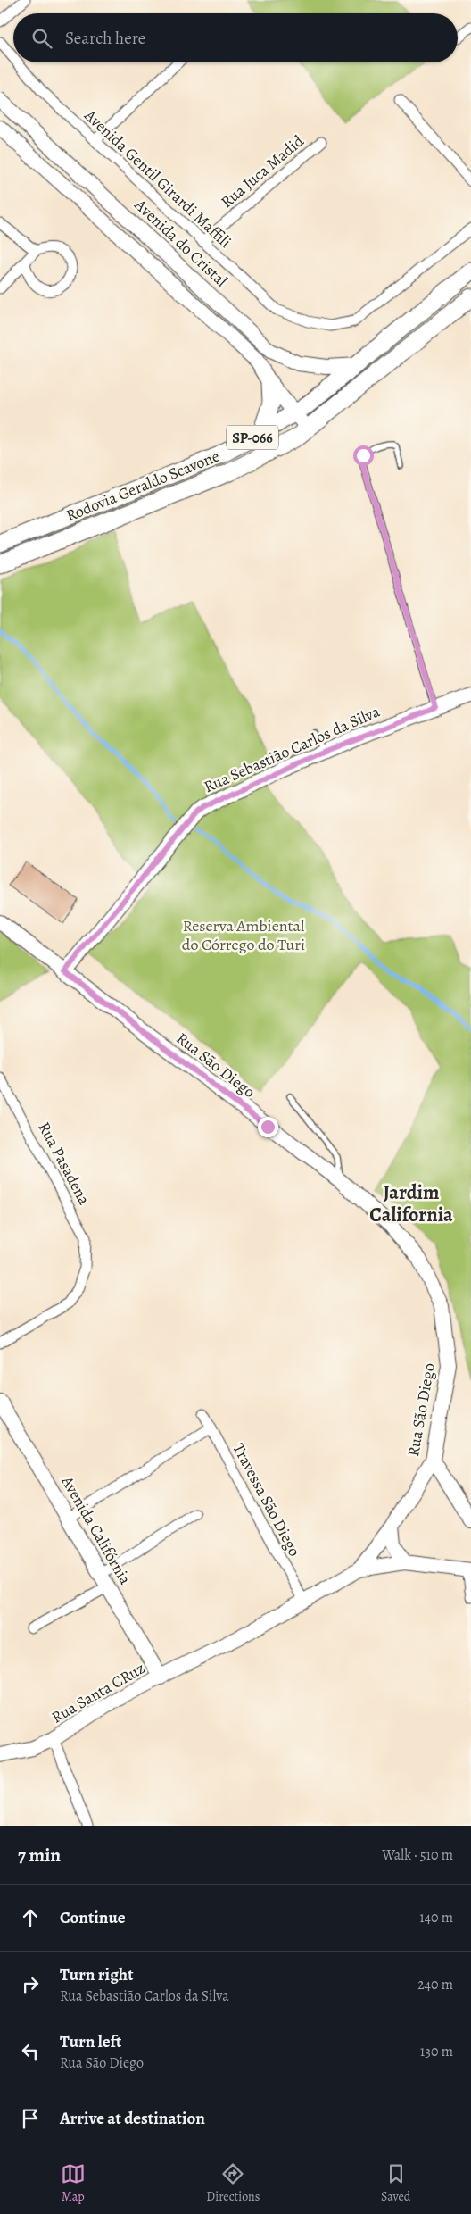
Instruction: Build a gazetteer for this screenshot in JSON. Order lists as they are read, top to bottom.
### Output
{
  "streets": {
    "main road": [
      "Avenida do Cristal",
      "SP-066",
      "Rodovia Geraldo Scavone",
      "Rua Sebastião Carlos da Silva",
      "Rua São Diego",
      "Avenida Califórnia",
      "Rua Santa CRuz"
    ],
    "street": [
      "Rua Juca Madid",
      "Avenida Gentil Girardi Maffili",
      "Rua Pasadena",
      "Travessa São Diego"
    ]
  },
  "crossings": [
    ["Rua Juca Madid", "Avenida Gentil Girardi Maffili"],
    ["Avenida do Cristal", "Rodovia Geraldo Scavone"],
    ["Rua Sebastião Carlos da Silva", "Rua São Diego"],
    ["Rua São Diego", "Travessa São Diego"],
    ["Rua São Diego", "Avenida Califórnia"],
    ["Rua São Diego", "Rua Santa CRuz"],
    ["Avenida Califórnia", "Rua Santa CRuz"]
  ],
  "districts": ["Jardim California"],
  "parks": ["Reserva Ambiental do Córrego do Turi"],
  "page": {
    "search": "Search here",
    "heading": ["7 min", "Walk · 510 m"],
    "list": [
      ["Continue", "140 m"],
      ["Turn right", "Rua Sebastião Carlos da Silva", "240 m"],
      ["Turn left", "Rua São Diego", "130 m"],
      "Arrive at destination"
    ],
    "nav": ["Map", "Directions", "Saved"]
  }
}
